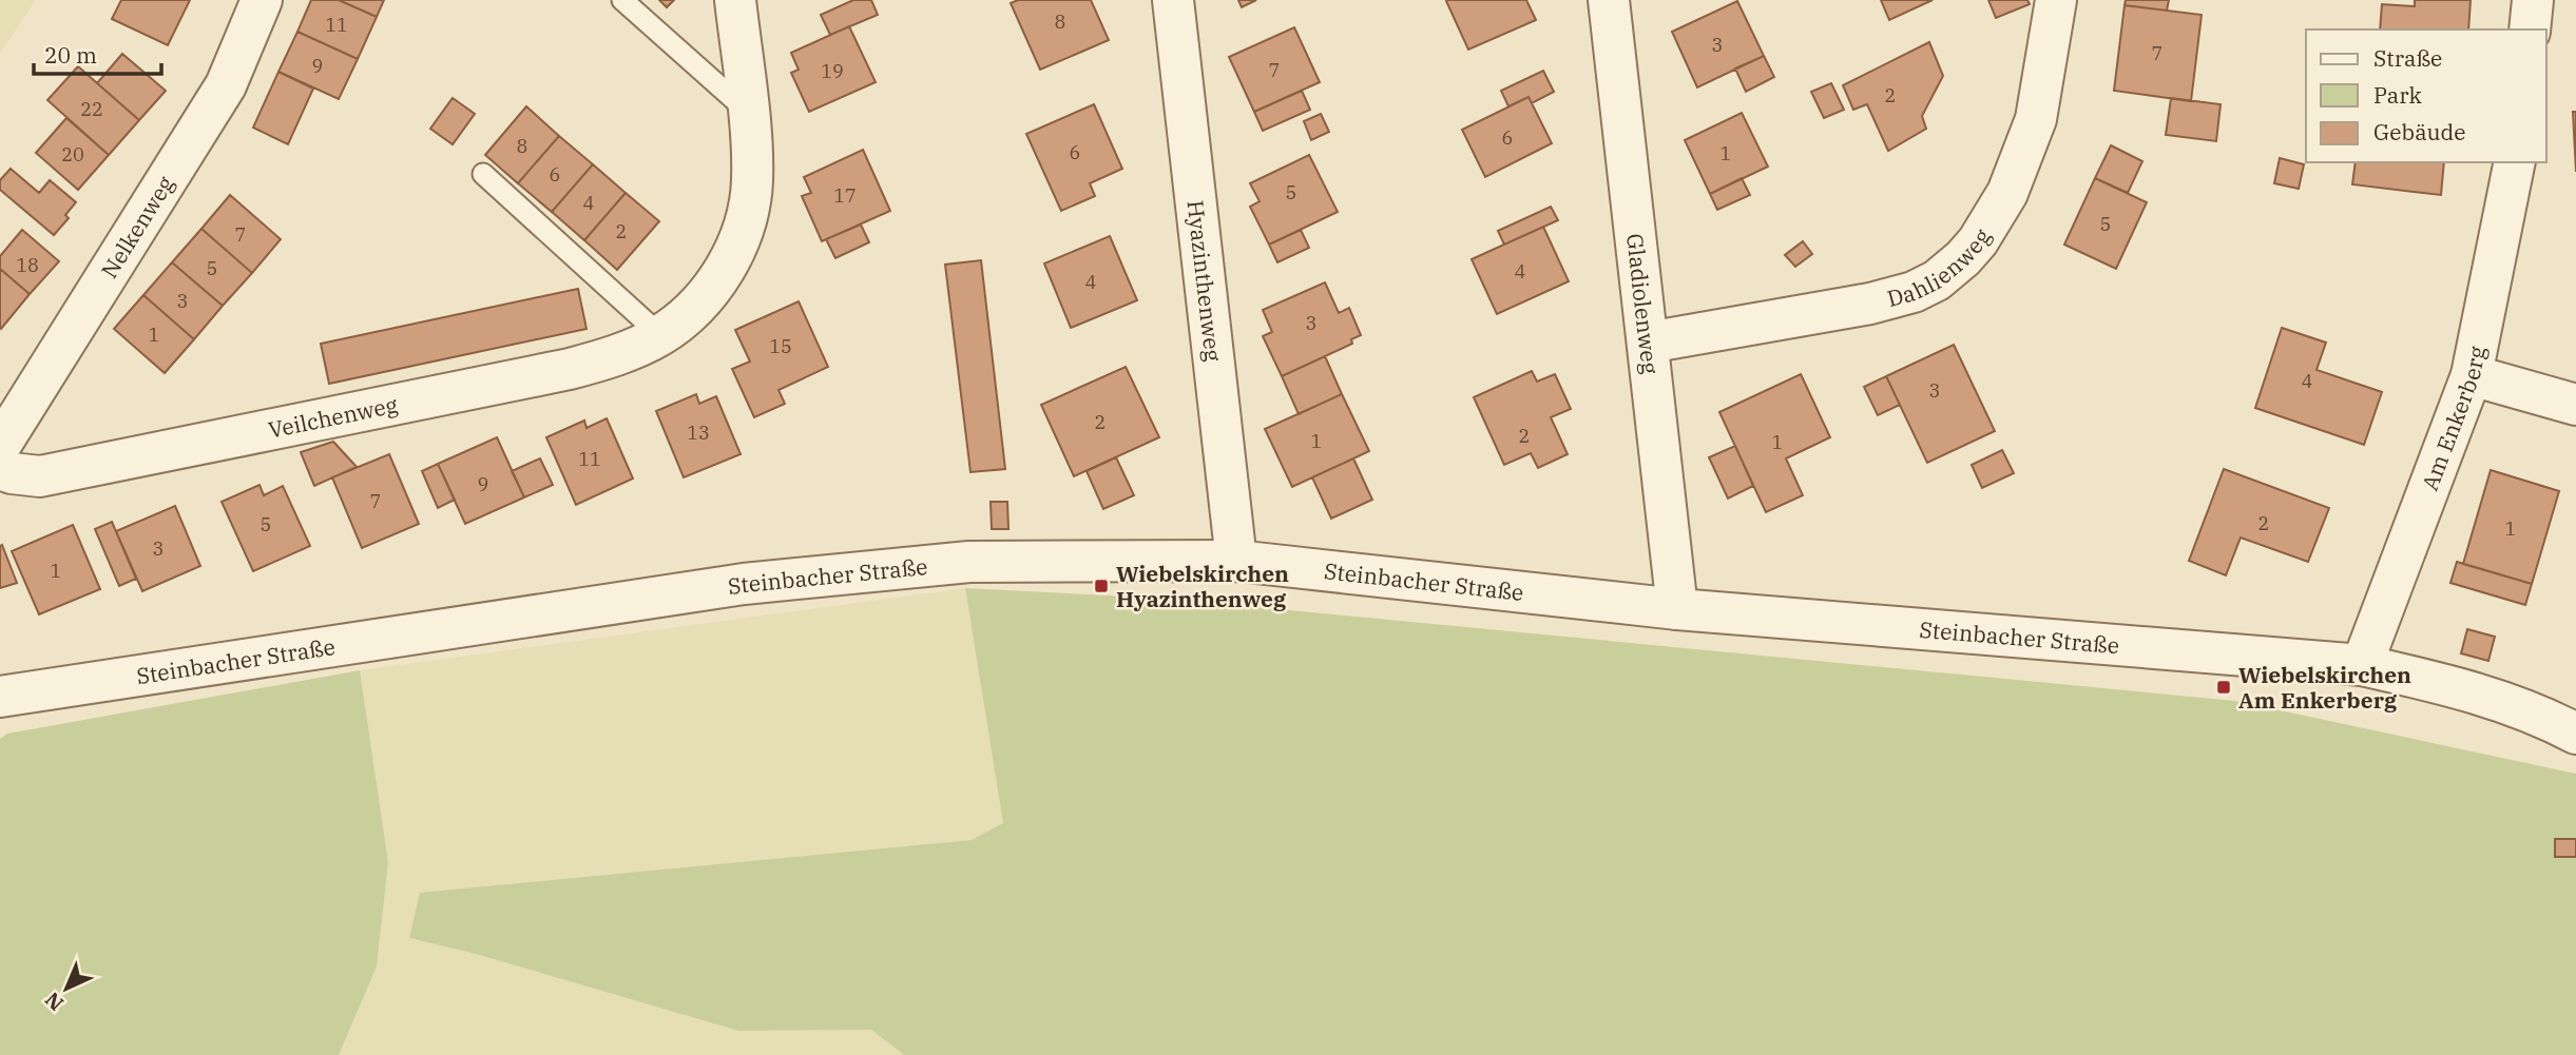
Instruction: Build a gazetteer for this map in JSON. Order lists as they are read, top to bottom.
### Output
{
  "streets": {
    "street": [
      "Nelkenweg",
      "Dahlienweg",
      "Hyazinthenweg",
      "Gladiolenweg",
      "Am Enkerberg",
      "Veilchenweg",
      "Steinbacher Straße"
    ]
  },
  "crossings": [
    ["Dahlienweg", "Gladiolenweg"],
    ["Hyazinthenweg", "Steinbacher Straße"],
    ["Gladiolenweg", "Steinbacher Straße"],
    ["Am Enkerberg", "Steinbacher Straße"]
  ],
  "places": {
    "transit": ["Wiebelskirchen Hyazinthenweg", "Wiebelskirchen Am Enkerberg"]
  },
  "house_numbers": [
    "8",
    "11",
    "3",
    "7",
    "9",
    "7",
    "19",
    "2",
    "22",
    "6",
    "8",
    "6",
    "1",
    "20",
    "6",
    "5",
    "17",
    "4",
    "5",
    "2",
    "7",
    "18",
    "5",
    "4",
    "4",
    "3",
    "3",
    "1",
    "15",
    "4",
    "3",
    "2",
    "13",
    "2",
    "1",
    "1",
    "11",
    "9",
    "7",
    "2",
    "5",
    "1",
    "3",
    "1"
  ],
  "legend": ["Straße", "Park", "Gebäude"],
  "scale_bar": "20 m",
  "north": "bottom left"
}
